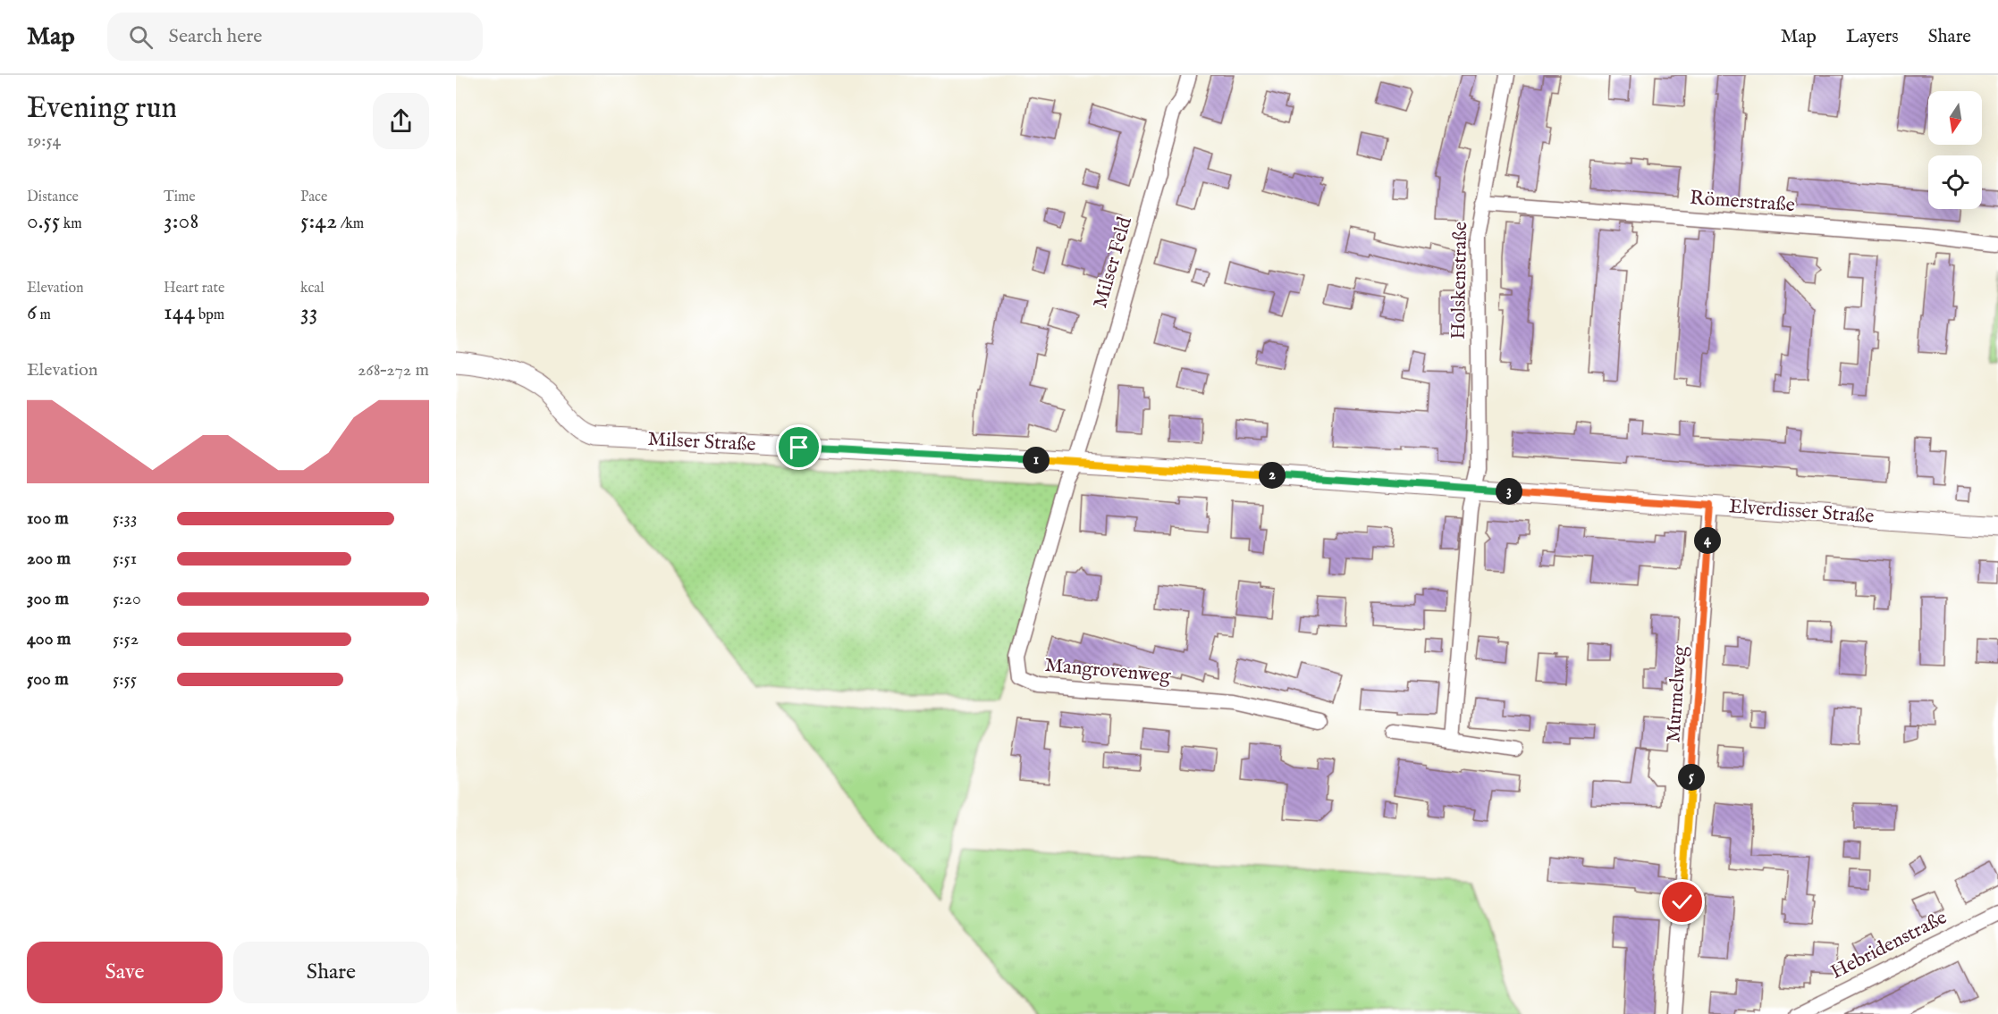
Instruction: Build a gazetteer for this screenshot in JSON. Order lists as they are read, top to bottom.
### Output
{
  "streets": {
    "street": [
      "Römerstraße",
      "Milser Feld",
      "Holskenstraße",
      "Milser Straße",
      "Elverdisser Straße",
      "Mangrovenweg",
      "Murmelweg",
      "Hebridenstraße"
    ]
  },
  "crossings": [
    ["Römerstraße", "Holskenstraße"],
    ["Milser Feld", "Milser Straße"],
    ["Milser Feld", "Elverdisser Straße"],
    ["Milser Feld", "Mangrovenweg"],
    ["Holskenstraße", "Elverdisser Straße"],
    ["Milser Straße", "Elverdisser Straße"],
    ["Milser Straße", "Mangrovenweg"],
    ["Elverdisser Straße", "Mangrovenweg"],
    ["Elverdisser Straße", "Murmelweg"]
  ],
  "north": "bottom",
  "page": {
    "header": "Map",
    "search": "Search here",
    "nav": ["Map", "Layers", "Share"],
    "heading": ["Evening run", "19:54"],
    "stats": [
      ["Distance", "0.55 km"],
      ["Time", "3:08"],
      ["Pace", "5:42 /km"],
      ["Elevation", "6 m"],
      ["Heart rate", "144 bpm"],
      ["kcal", "33"]
    ],
    "chart": ["Elevation", "268–272 m"],
    "pins": [
      "1",
      "2",
      "3",
      "4",
      "5"
    ],
    "list": [
      {
        "name": "100 m",
        "note": "5:33"
      },
      {
        "name": "200 m",
        "note": "5:51"
      },
      {
        "name": "300 m",
        "note": "5:20"
      },
      {
        "name": "400 m",
        "note": "5:52"
      },
      {
        "name": "500 m",
        "note": "5:55"
      }
    ],
    "buttons": ["Save", "Share"]
  }
}
